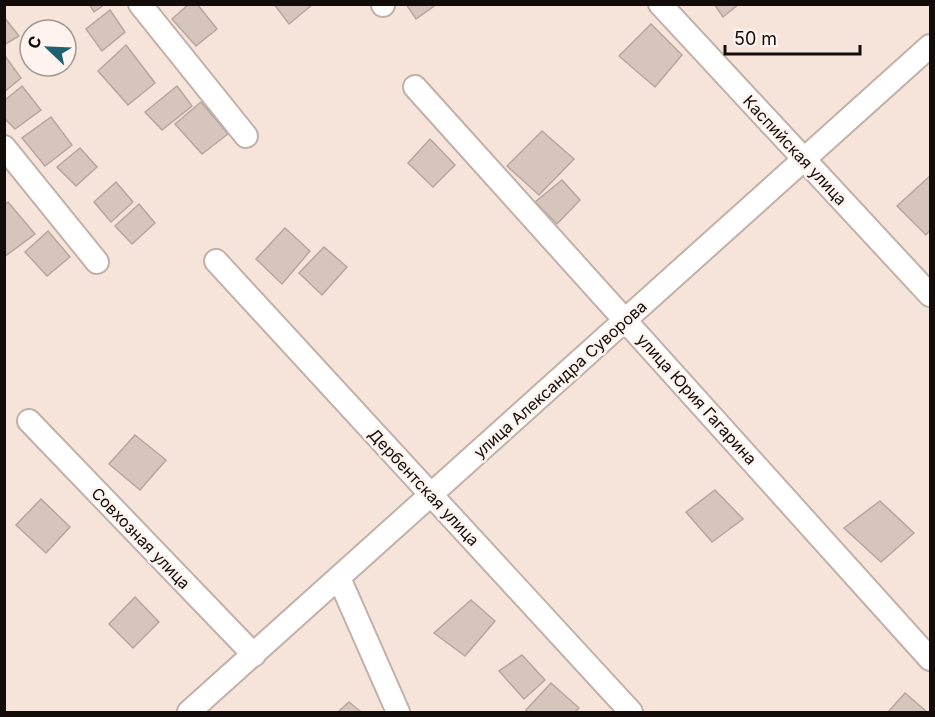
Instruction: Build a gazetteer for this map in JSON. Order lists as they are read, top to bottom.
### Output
{
  "streets": {
    "street": [
      "Каспийская улица",
      "улица Александра Суворова",
      "улица Юрия Гагарина",
      "Дербентская улица",
      "Совхозная улица"
    ]
  },
  "crossings": [
    ["Каспийская улица", "улица Александра Суворова"],
    ["улица Александра Суворова", "улица Юрия Гагарина"],
    ["улица Александра Суворова", "Дербентская улица"],
    ["улица Александра Суворова", "Совхозная улица"]
  ],
  "scale_bar": "50 m",
  "north": "top left"
}
